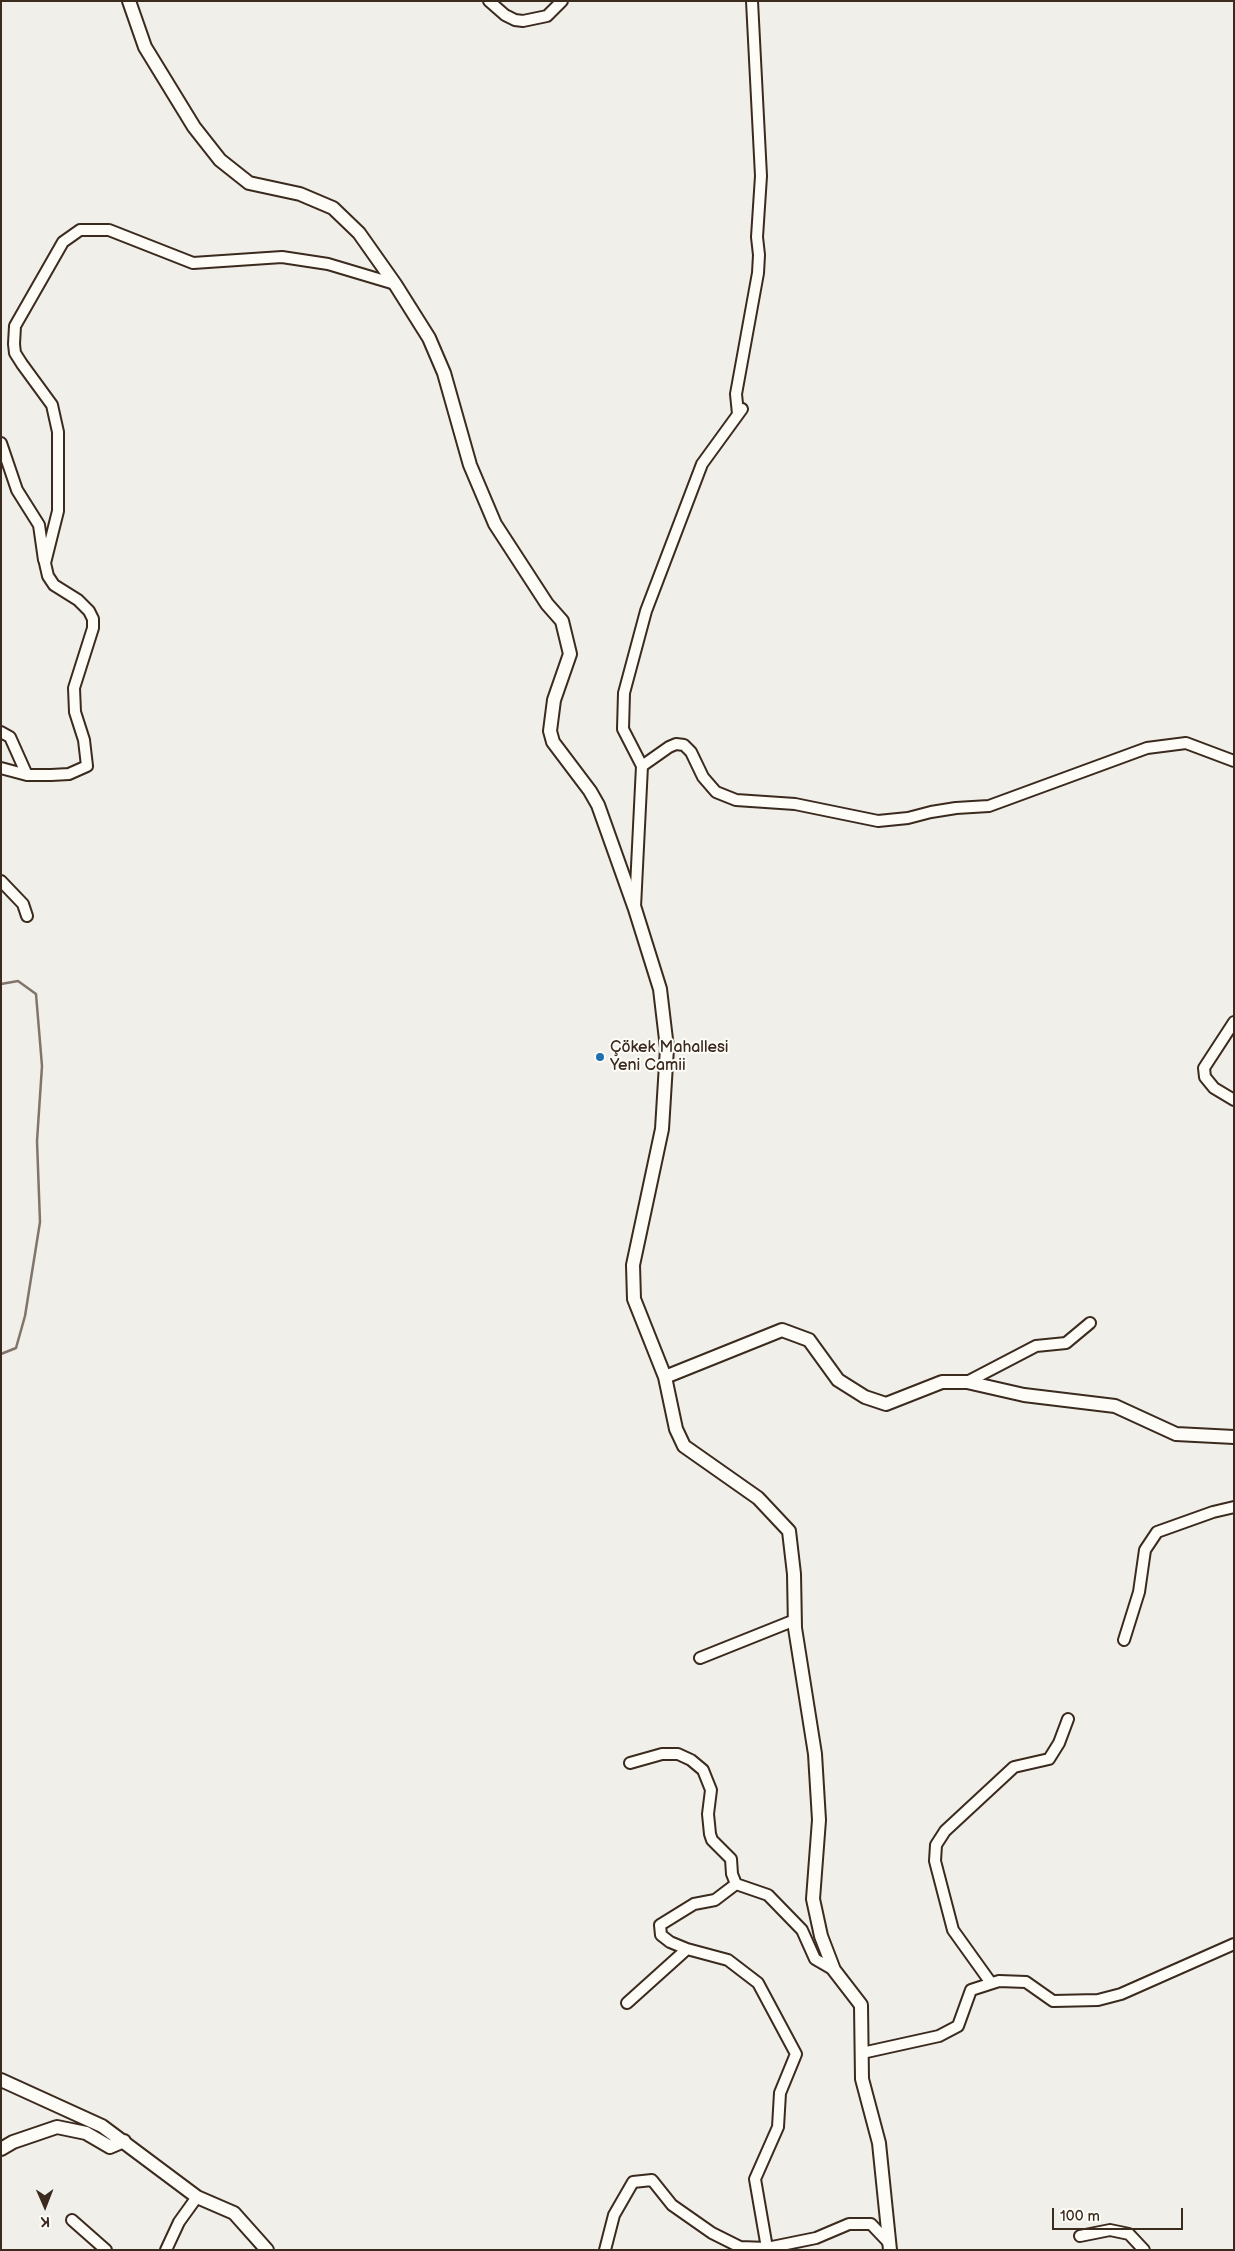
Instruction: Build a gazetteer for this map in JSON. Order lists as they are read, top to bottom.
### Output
{
  "places": ["Çökek Mahallesi Yeni Camii"],
  "scale_bar": "100 m",
  "north": "bottom"
}
